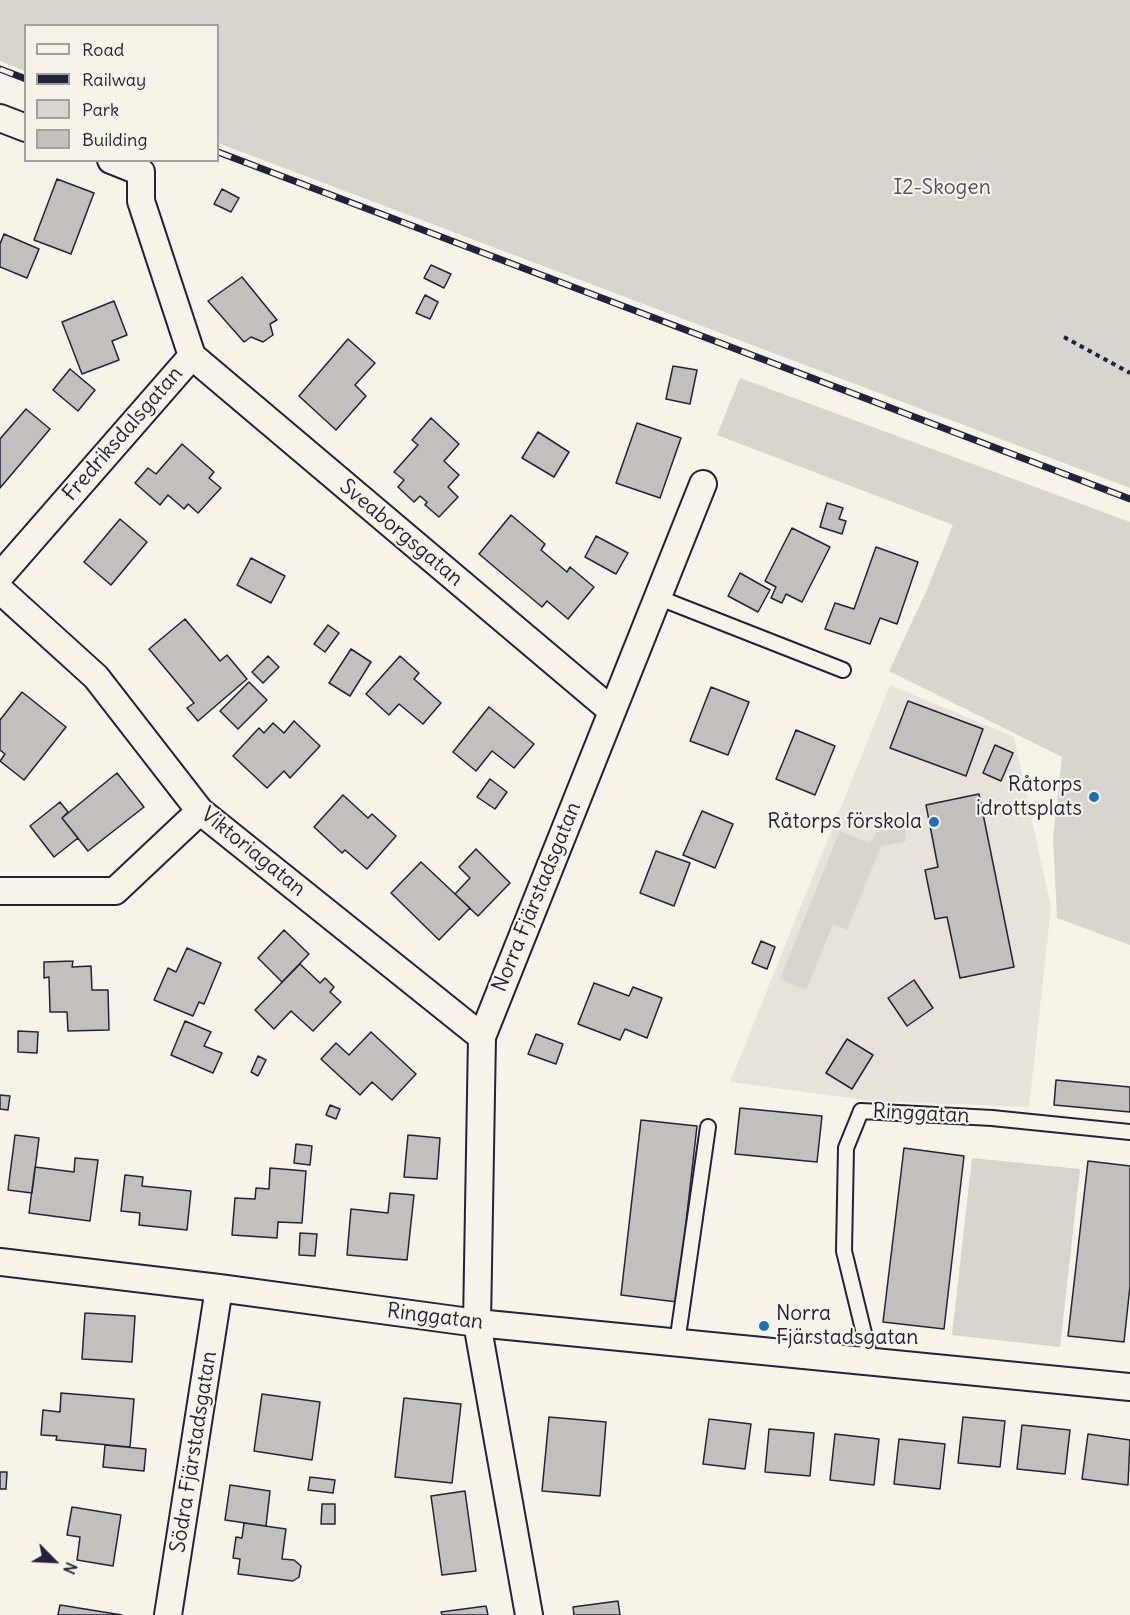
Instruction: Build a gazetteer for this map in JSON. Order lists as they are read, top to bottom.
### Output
{
  "streets": {
    "street": [
      "Fredriksdalsgatan",
      "Sveaborgsgatan",
      "Viktoriagatan",
      "Norra Fjärstadsgatan",
      "Ringgatan",
      "Södra Fjärstadsgatan"
    ]
  },
  "crossings": [
    ["Fredriksdalsgatan", "Sveaborgsgatan"],
    ["Sveaborgsgatan", "Norra Fjärstadsgatan"],
    ["Viktoriagatan", "Norra Fjärstadsgatan"],
    ["Norra Fjärstadsgatan", "Ringgatan"],
    ["Ringgatan", "Södra Fjärstadsgatan"]
  ],
  "parks": ["I2-Skogen"],
  "places": ["Råtorps idrottsplats", "Råtorps förskola", "Norra Fjärstadsgatan"],
  "legend": [
    "Road",
    "Railway",
    "Park",
    "Building"
  ],
  "north": "bottom right"
}
